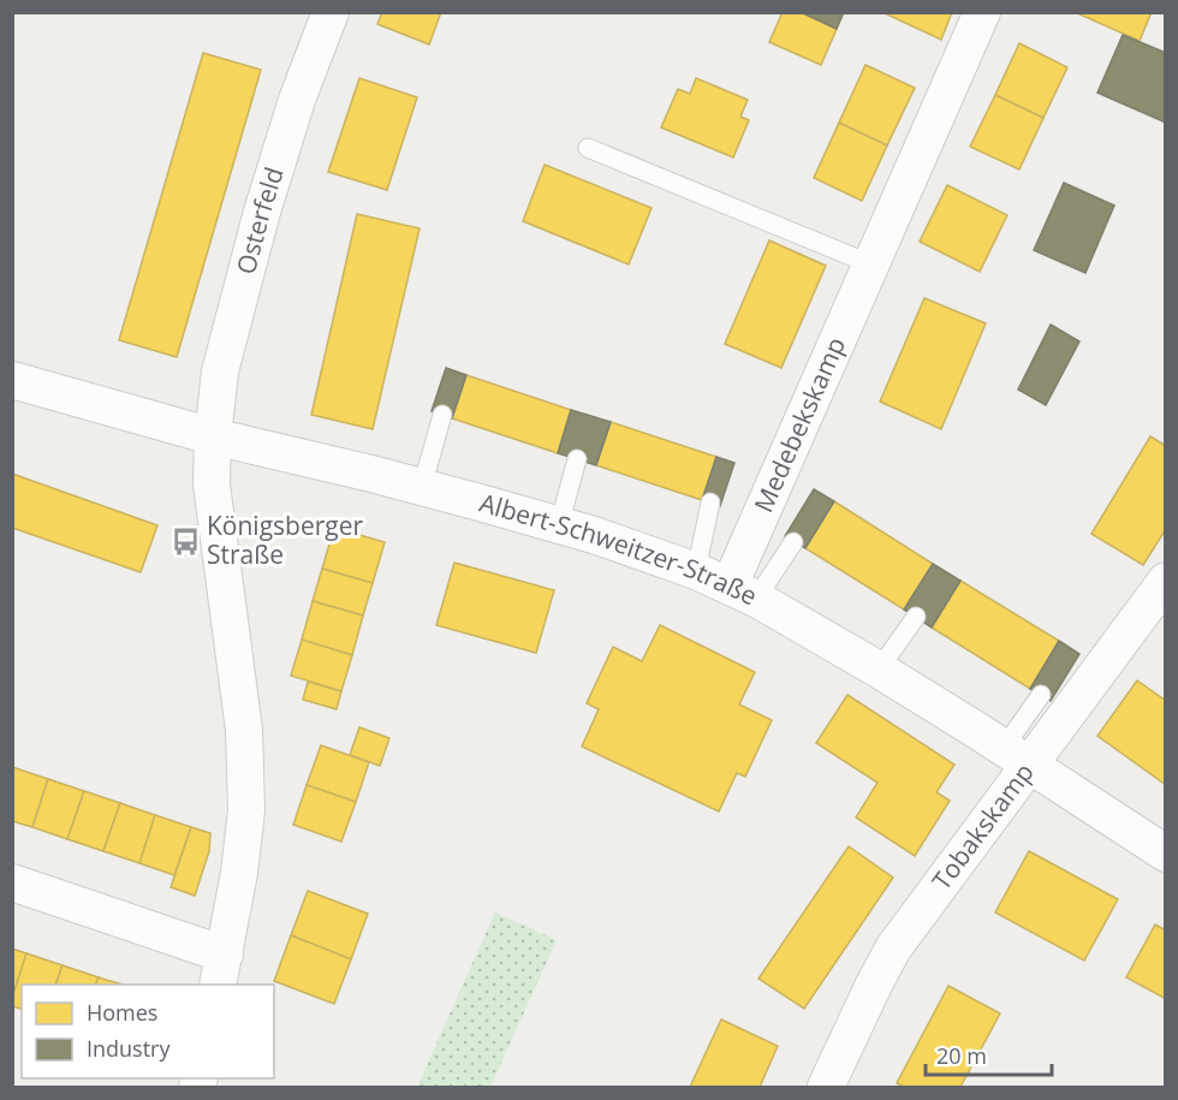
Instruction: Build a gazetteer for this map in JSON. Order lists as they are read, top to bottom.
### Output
{
  "streets": {
    "street": [
      "Osterfeld",
      "Medebekskamp",
      "Albert-Schweitzer-Straße",
      "Tobakskamp"
    ]
  },
  "crossings": [
    ["Osterfeld", "Albert-Schweitzer-Straße"],
    ["Medebekskamp", "Albert-Schweitzer-Straße"],
    ["Albert-Schweitzer-Straße", "Tobakskamp"]
  ],
  "places": {
    "bus stop": ["Königsberger Straße"]
  },
  "legend": ["Homes", "Industry"],
  "scale_bar": "20 m"
}
